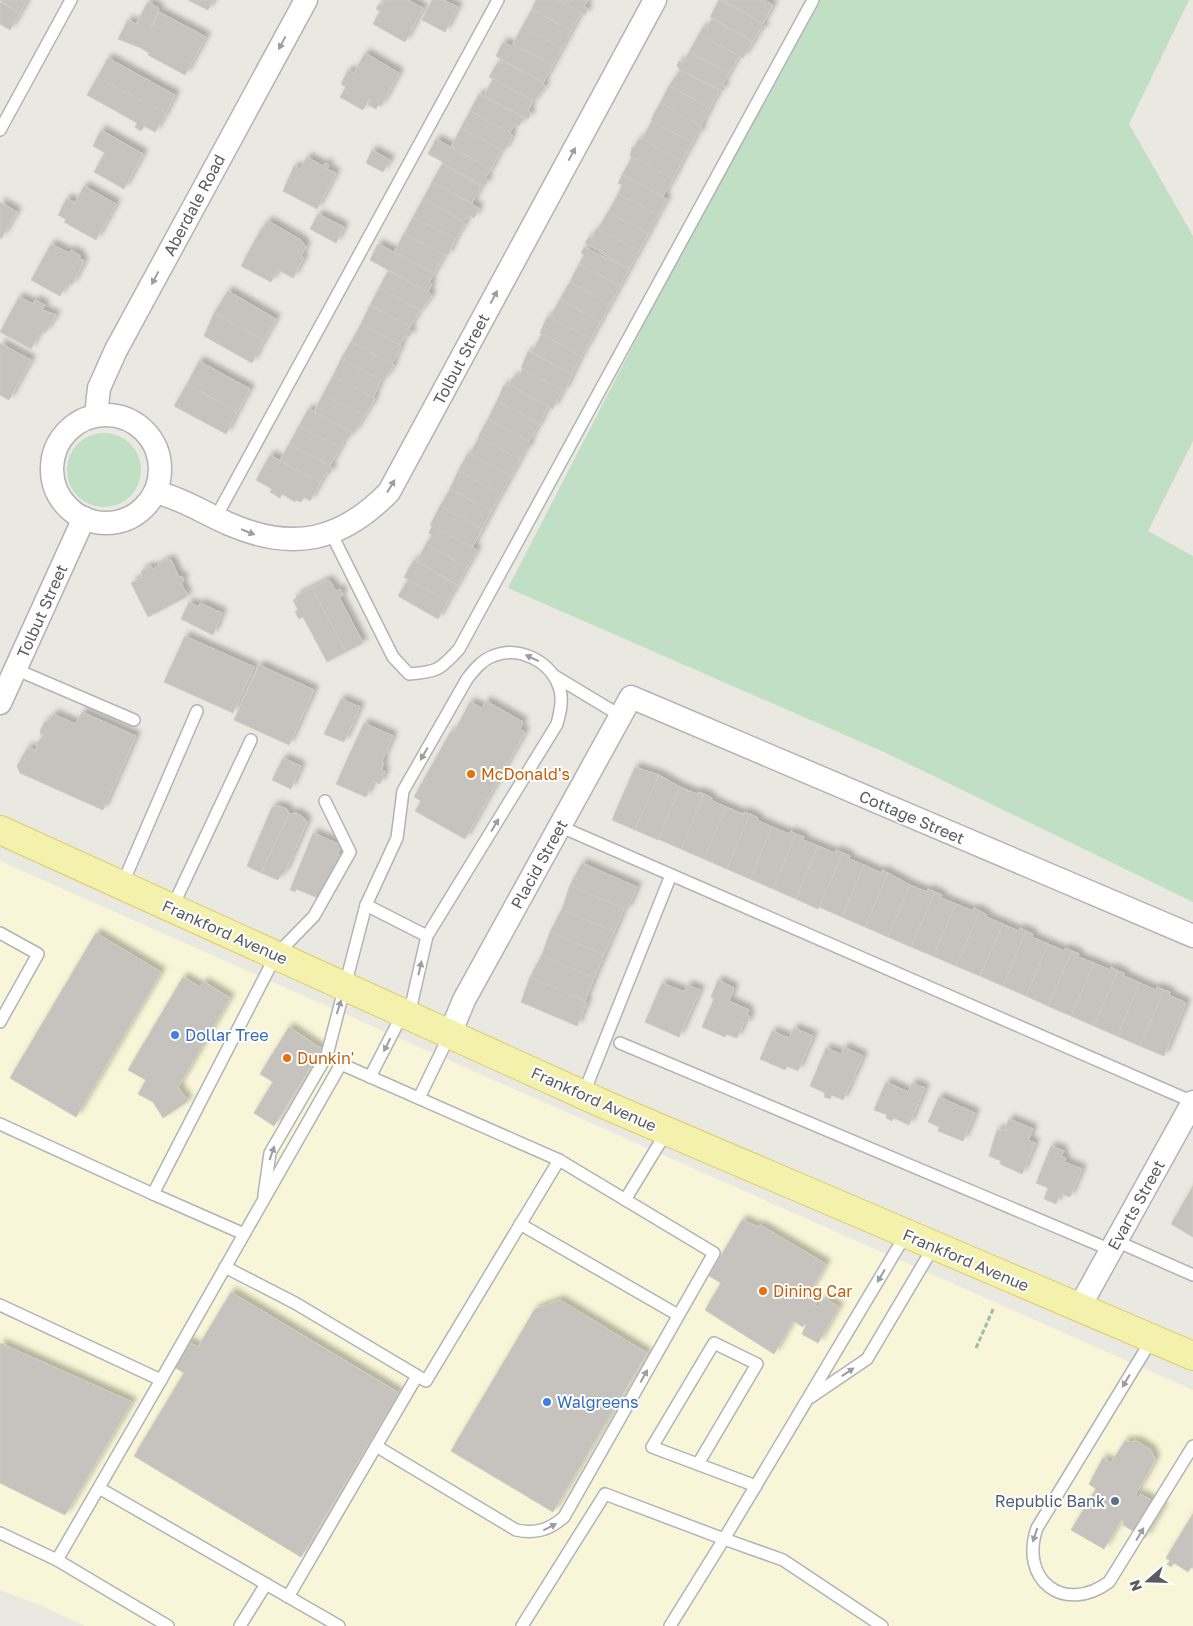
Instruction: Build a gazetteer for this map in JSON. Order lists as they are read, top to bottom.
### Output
{
  "streets": {
    "main road": ["Frankford Avenue"],
    "street": [
      "Aberdale Road",
      "Tolbut Street",
      "Cottage Street",
      "Placid Street",
      "Evarts Street"
    ]
  },
  "crossings": [
    ["Aberdale Road", "Tolbut Street"],
    ["Cottage Street", "Placid Street"],
    ["Placid Street", "Frankford Avenue"],
    ["Frankford Avenue", "Evarts Street"]
  ],
  "one_way": ["Aberdale Road", "Tolbut Street"],
  "places": [
    "McDonald's",
    "Dollar Tree",
    "Dunkin'",
    "Dining Car",
    "Walgreens",
    "Republic Bank"
  ],
  "north": "left"
}
